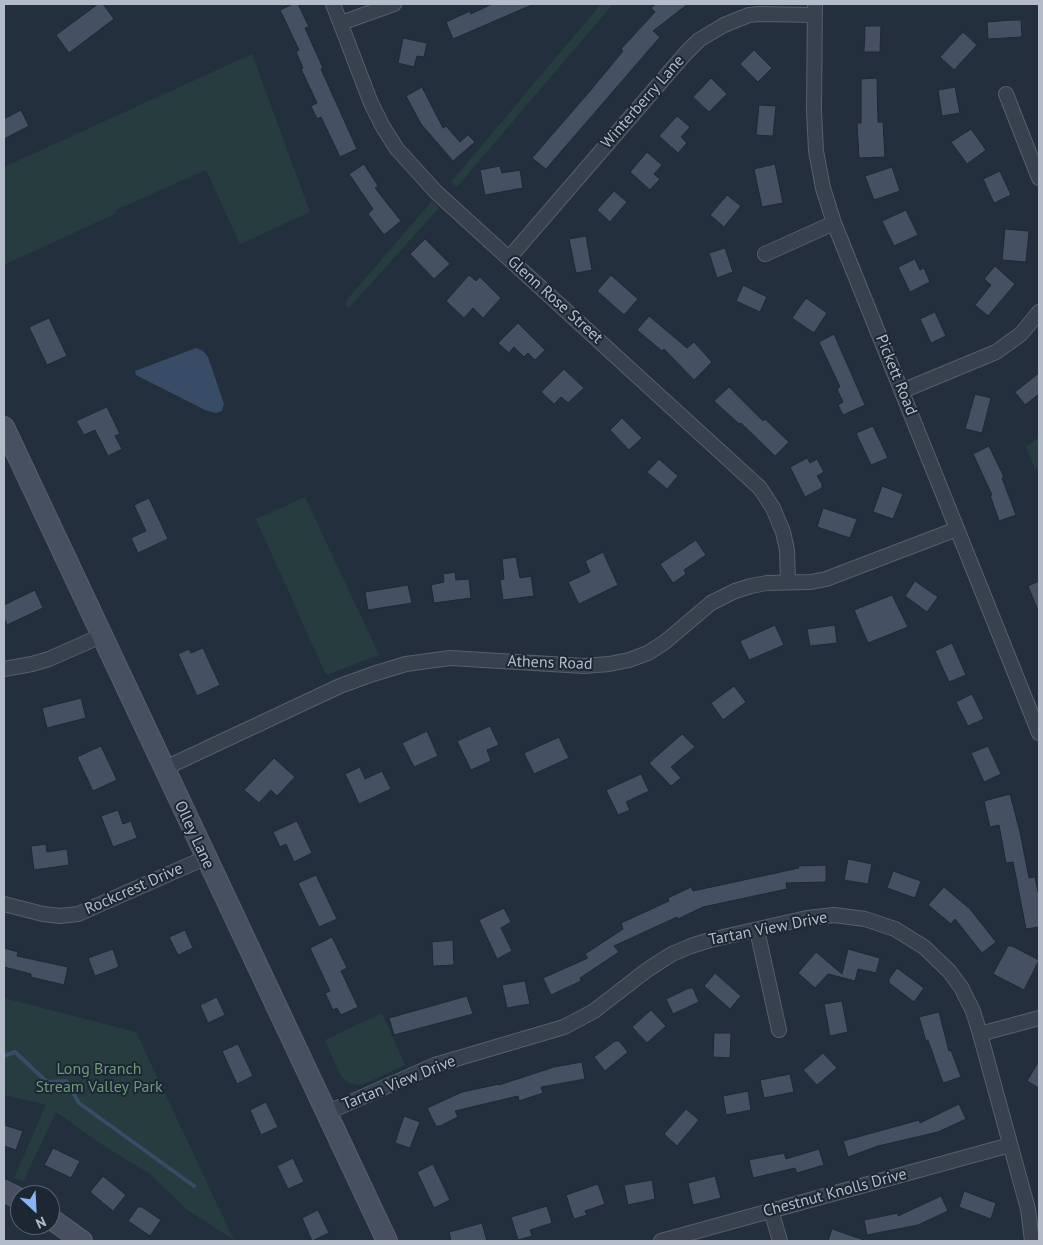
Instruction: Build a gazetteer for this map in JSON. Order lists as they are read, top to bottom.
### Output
{
  "streets": {
    "main road": ["Olley Lane"],
    "street": [
      "Winterberry Lane",
      "Glenn Rose Street",
      "Pickett Road",
      "Athens Road",
      "Rockcrest Drive",
      "Tartan View Drive",
      "Chestnut Knolls Drive"
    ]
  },
  "crossings": [
    ["Winterberry Lane", "Glenn Rose Street"],
    ["Winterberry Lane", "Pickett Road"],
    ["Glenn Rose Street", "Athens Road"],
    ["Pickett Road", "Athens Road"],
    ["Athens Road", "Olley Lane"],
    ["Olley Lane", "Rockcrest Drive"],
    ["Olley Lane", "Tartan View Drive"],
    ["Tartan View Drive", "Chestnut Knolls Drive"]
  ],
  "parks": ["Long Branch Stream Valley Park"],
  "north": "bottom right"
}
